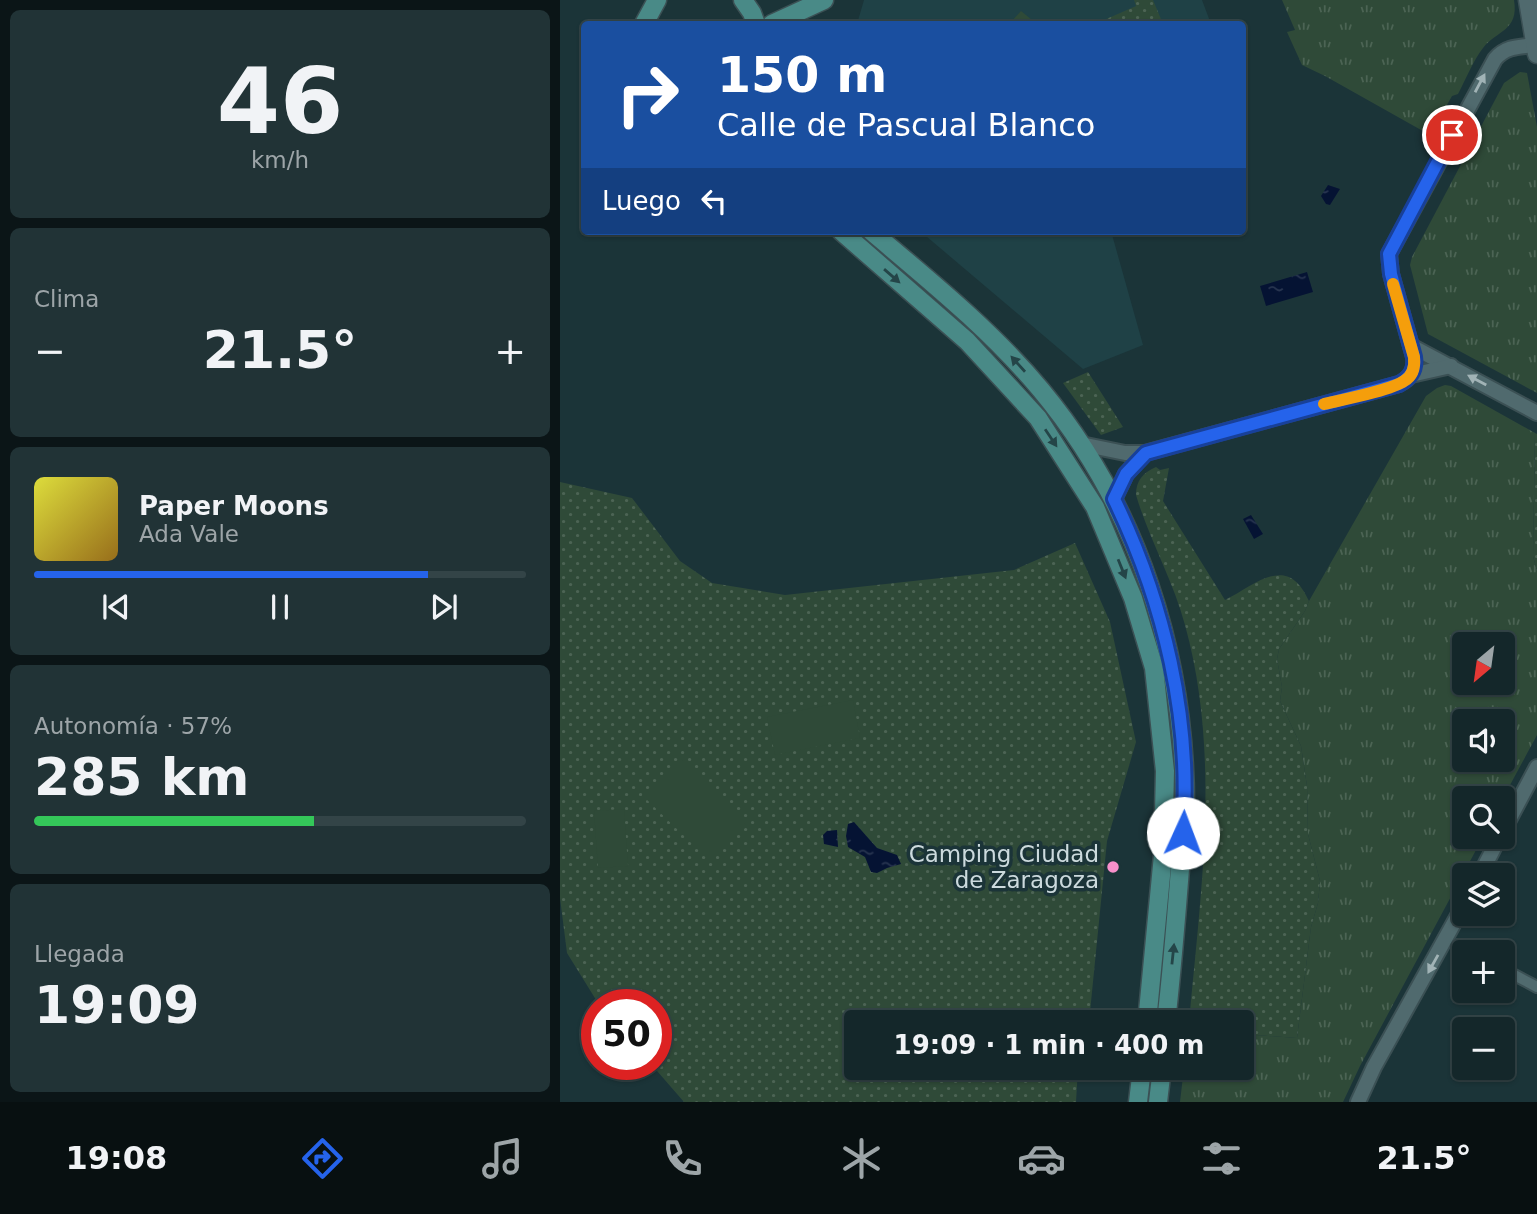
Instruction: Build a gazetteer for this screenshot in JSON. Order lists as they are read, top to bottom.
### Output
{
  "places": ["Camping Ciudad de Zaragoza"],
  "north": "bottom left",
  "page": {
    "tile": [
      ["46", "km/h"],
      "Clima",
      ["Autonomía · 57%", "285 km"],
      ["Llegada", "19:09"]
    ],
    "turn": ["150 m", "Calle de Pascual Blanco"],
    "then": "Luego",
    "heat": ["−", "21.5°", "+"],
    "song": ["Paper Moons", "Ada Vale"],
    "map_buttons": ["+", "−"],
    "limit": "50",
    "trip": "19:09 · 1 min · 400 m",
    "tabs": ["19:08", "21.5°"]
  }
}
